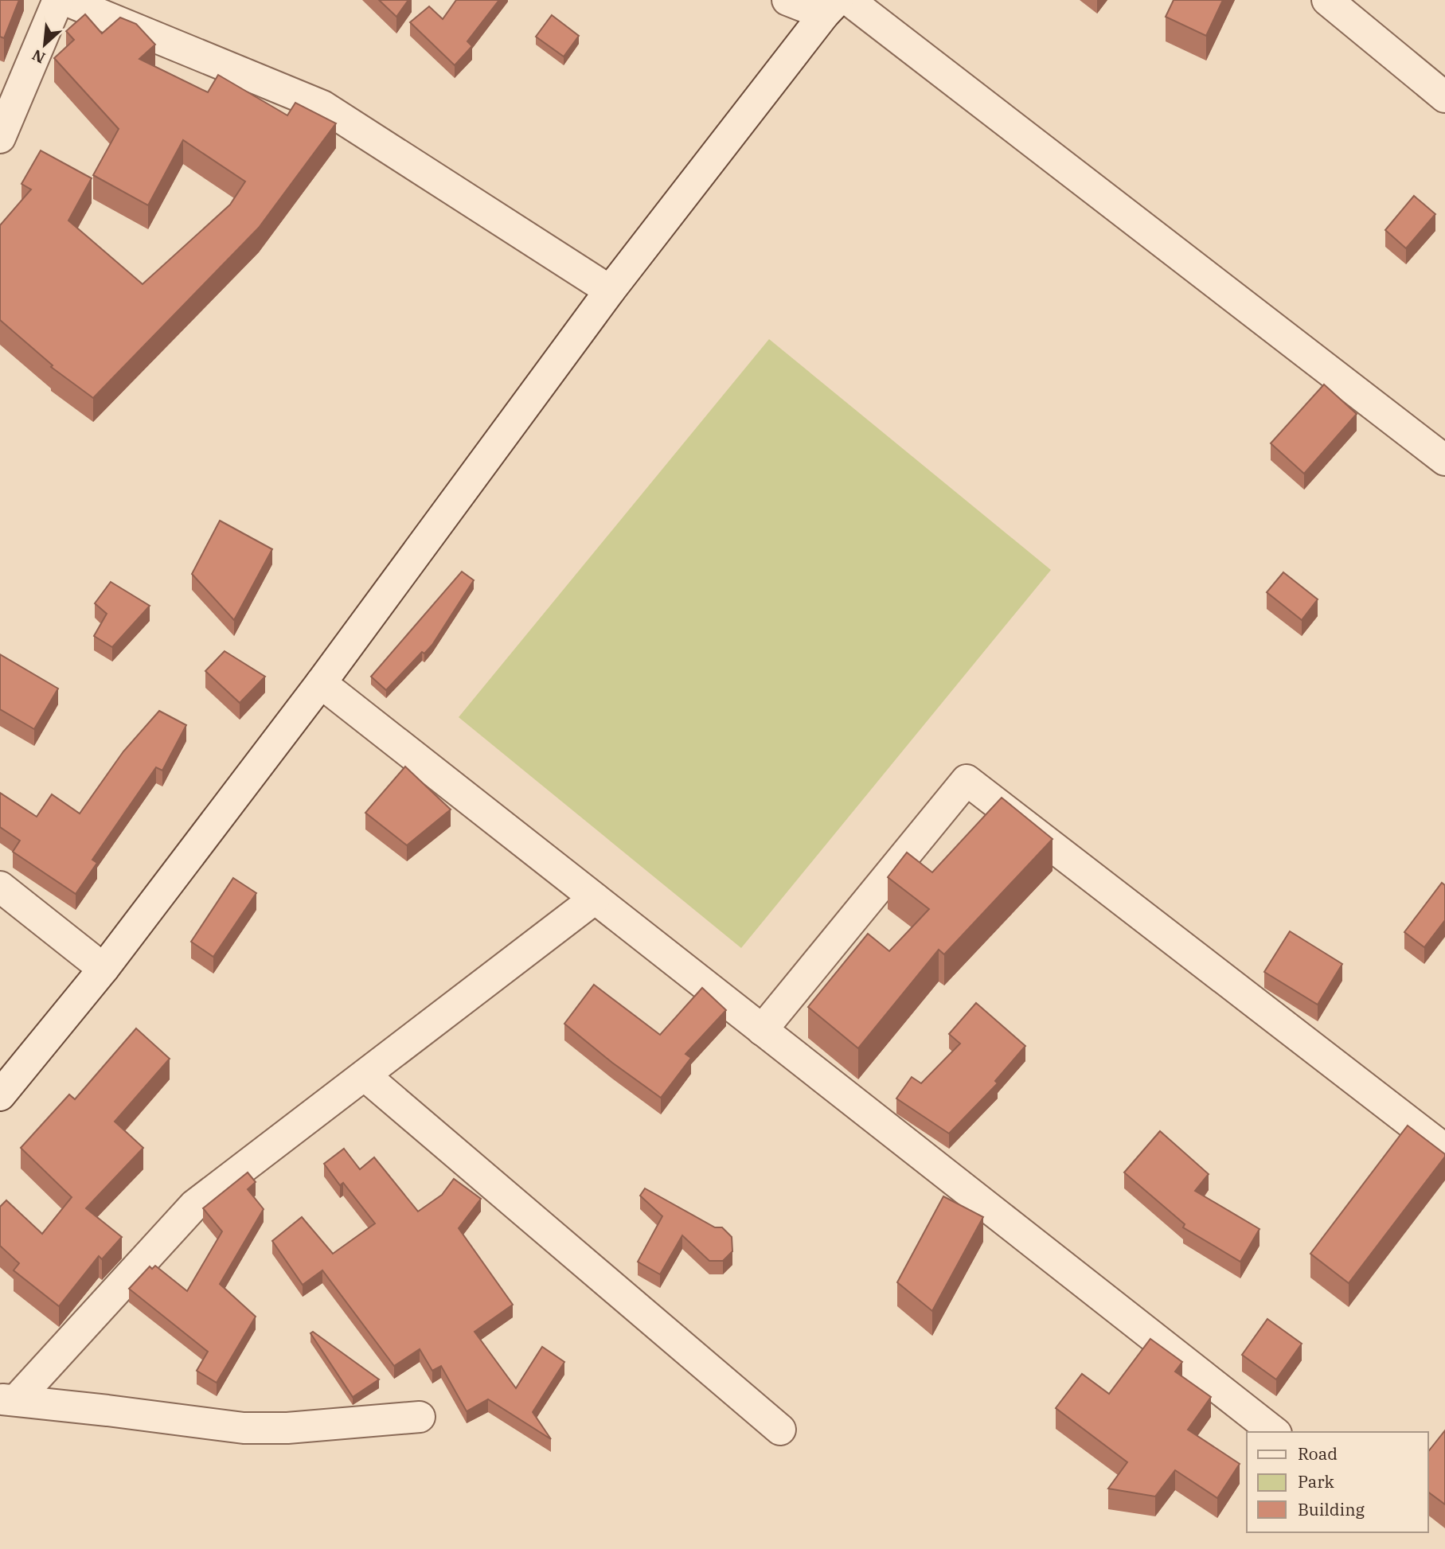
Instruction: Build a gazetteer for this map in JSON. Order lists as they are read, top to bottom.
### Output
{
  "legend": ["Road", "Park", "Building"],
  "north": "bottom left"
}
